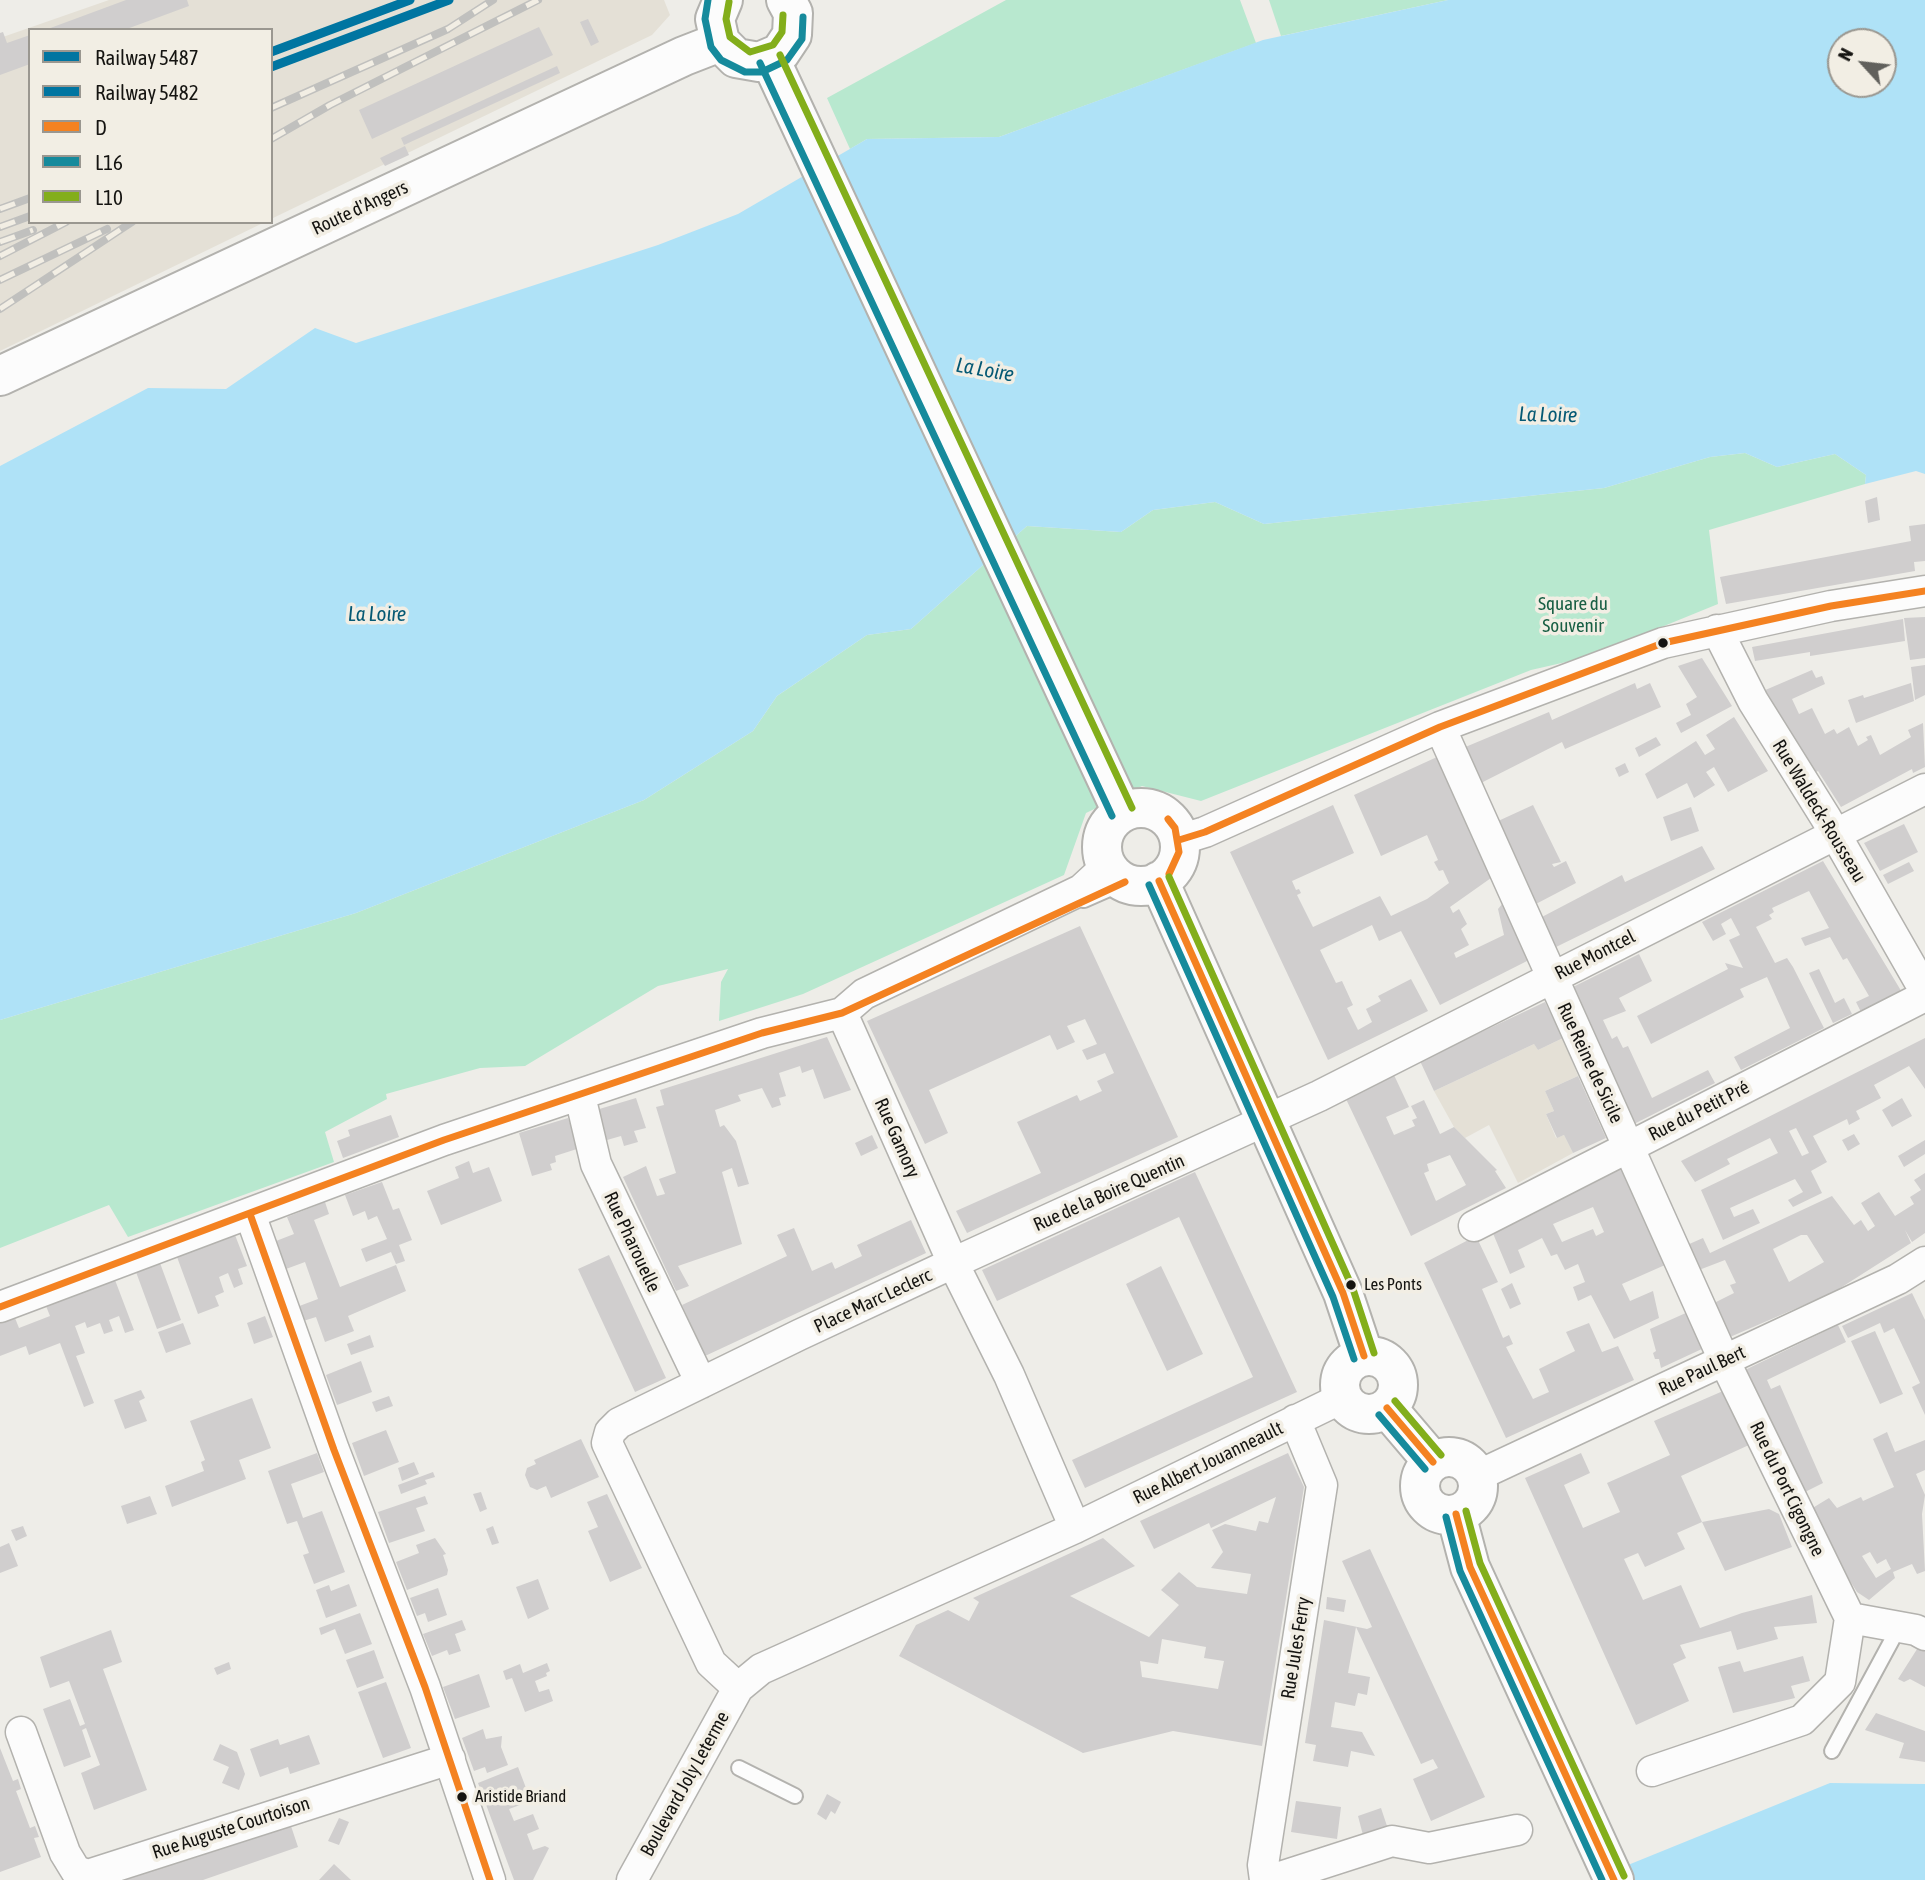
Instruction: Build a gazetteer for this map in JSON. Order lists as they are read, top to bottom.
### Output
{
  "streets": {
    "main road": ["Route d'Angers"],
    "street": [
      "Rue Waldeck-Rousseau",
      "Rue Montcel",
      "Rue Reine de Sicile",
      "Rue du Petit Pré",
      "Rue Gamory",
      "Rue de la Boire Quentin",
      "Rue Pharouelle",
      "Place Marc Leclerc",
      "Rue Paul Bert",
      "Rue Albert Jouanneault",
      "Rue du Port Cigongne",
      "Rue Jules Ferry",
      "Boulevard Joly Leterme",
      "Rue Auguste Courtoison"
    ]
  },
  "crossings": [
    ["Rue Waldeck-Rousseau", "Rue Montcel"],
    ["Rue Waldeck-Rousseau", "Rue du Petit Pré"],
    ["Rue Montcel", "Rue Reine de Sicile"],
    ["Rue Montcel", "Rue de la Boire Quentin"],
    ["Rue Reine de Sicile", "Rue du Petit Pré"],
    ["Rue Reine de Sicile", "Rue Paul Bert"],
    ["Rue Reine de Sicile", "Rue du Port Cigongne"],
    ["Rue Gamory", "Rue de la Boire Quentin"],
    ["Rue Gamory", "Place Marc Leclerc"],
    ["Rue de la Boire Quentin", "Place Marc Leclerc"],
    ["Rue Pharouelle", "Place Marc Leclerc"],
    ["Place Marc Leclerc", "Rue Albert Jouanneault"],
    ["Place Marc Leclerc", "Boulevard Joly Leterme"],
    ["Rue Paul Bert", "Rue du Port Cigongne"],
    ["Rue Albert Jouanneault", "Rue Jules Ferry"]
  ],
  "water": ["La Loire"],
  "parks": ["Square du Souvenir"],
  "places": ["Les Ponts", "Aristide Briand"],
  "lines": [
    "rail line 5487",
    "rail line 5482",
    "transit line L16",
    "transit line L10",
    "transit line D"
  ],
  "legend": [
    "Railway 5487",
    "Railway 5482",
    "D",
    "L16",
    "L10"
  ],
  "north": "top left"
}
